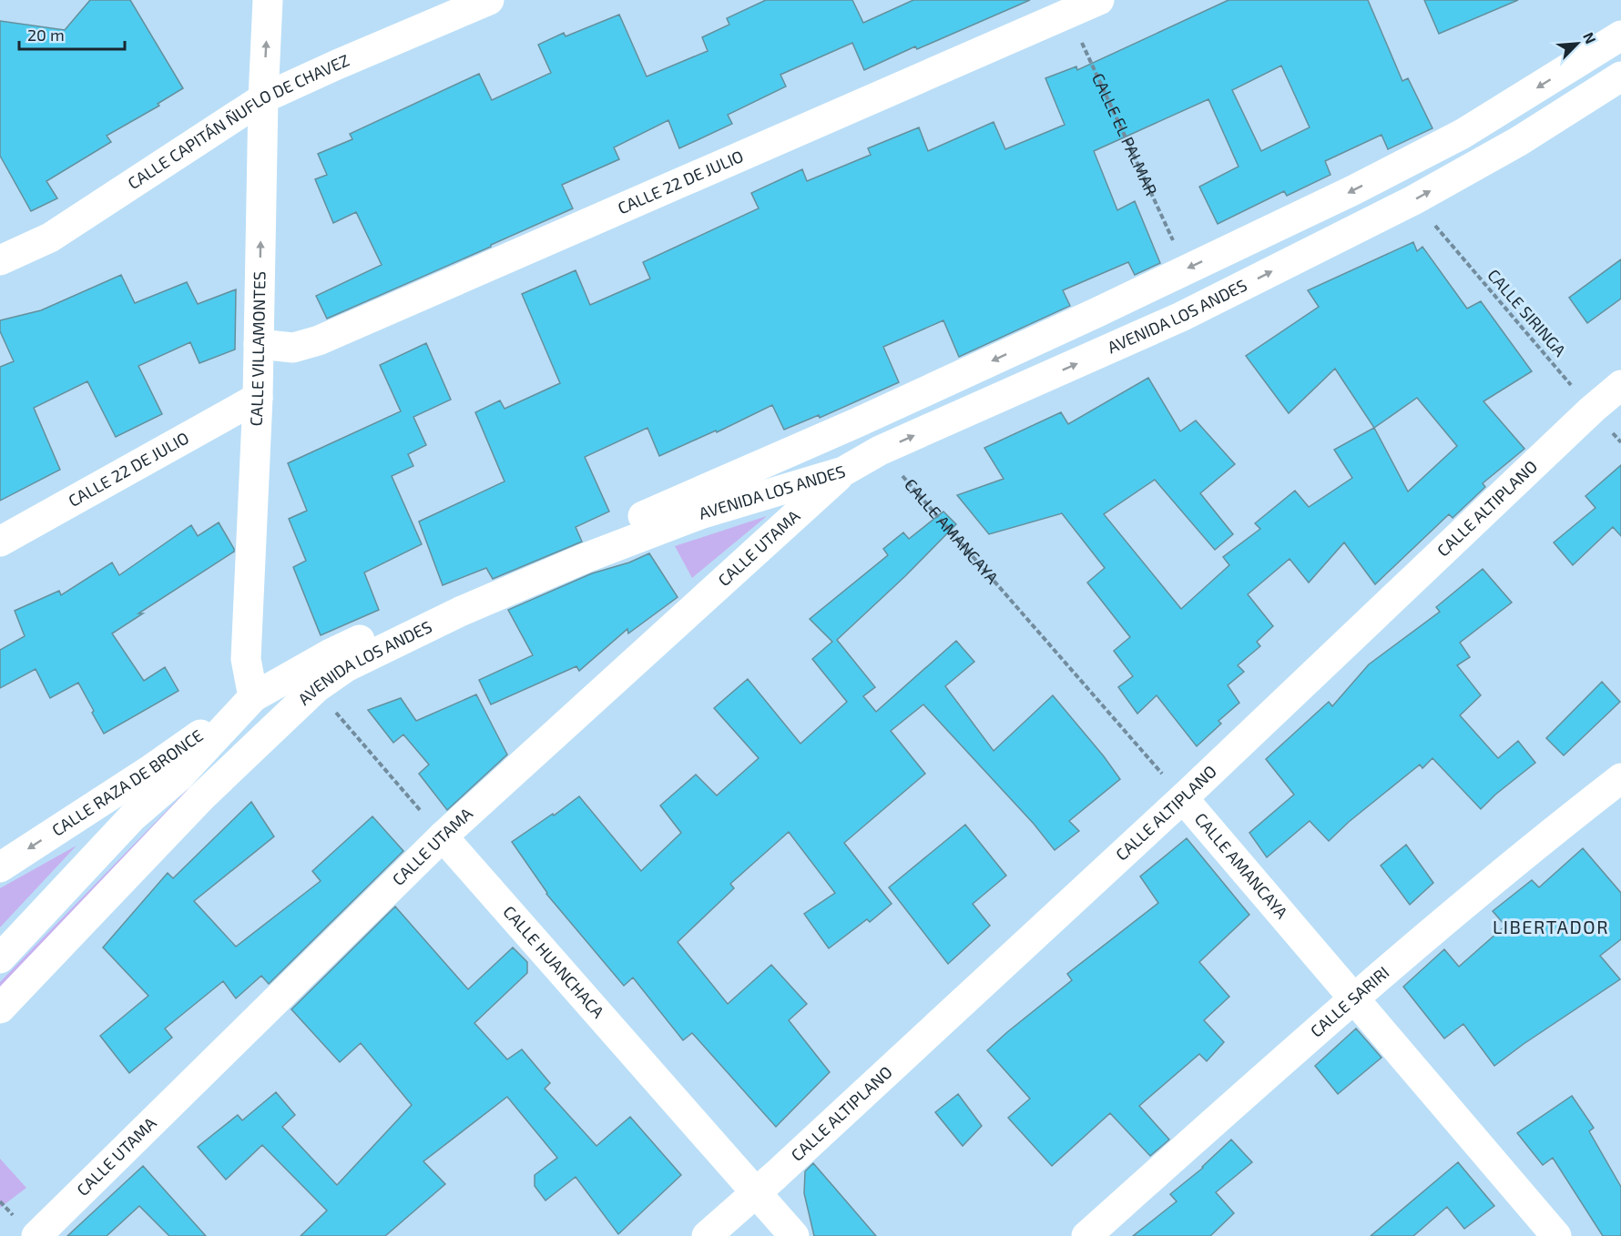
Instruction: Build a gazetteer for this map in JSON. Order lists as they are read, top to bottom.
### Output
{
  "streets": {
    "street": [
      "CALLE CAPITÁN ÑUFLO DE CHAVEZ",
      "CALLE 22 DE JULIO",
      "AVENIDA LOS ANDES",
      "CALLE VILLAMONTES",
      "CALLE ALTIPLANO",
      "CALLE AMANCAYA",
      "CALLE UTAMA",
      "CALLE RAZA DE BRONCE",
      "CALLE HUANCHACA",
      "CALLE SARIRI"
    ],
    "path": ["CALLE EL PALMAR", "CALLE SIRINGA"]
  },
  "crossings": [
    ["CALLE CAPITÁN ÑUFLO DE CHAVEZ", "CALLE VILLAMONTES"],
    ["CALLE EL PALMAR", "CALLE 22 DE JULIO"],
    ["CALLE EL PALMAR", "AVENIDA LOS ANDES"],
    ["CALLE 22 DE JULIO", "CALLE VILLAMONTES"],
    ["CALLE SIRINGA", "AVENIDA LOS ANDES"],
    ["CALLE SIRINGA", "CALLE ALTIPLANO"],
    ["AVENIDA LOS ANDES", "CALLE VILLAMONTES"],
    ["AVENIDA LOS ANDES", "CALLE AMANCAYA"],
    ["AVENIDA LOS ANDES", "CALLE UTAMA"],
    ["AVENIDA LOS ANDES", "CALLE RAZA DE BRONCE"],
    ["CALLE VILLAMONTES", "CALLE RAZA DE BRONCE"],
    ["CALLE ALTIPLANO", "CALLE AMANCAYA"],
    ["CALLE ALTIPLANO", "CALLE HUANCHACA"],
    ["CALLE AMANCAYA", "CALLE SARIRI"],
    ["CALLE UTAMA", "CALLE HUANCHACA"]
  ],
  "one_way": ["CALLE VILLAMONTES", "CALLE RAZA DE BRONCE"],
  "districts": ["LIBERTADOR"],
  "scale_bar": "20 m",
  "north": "top right"
}
